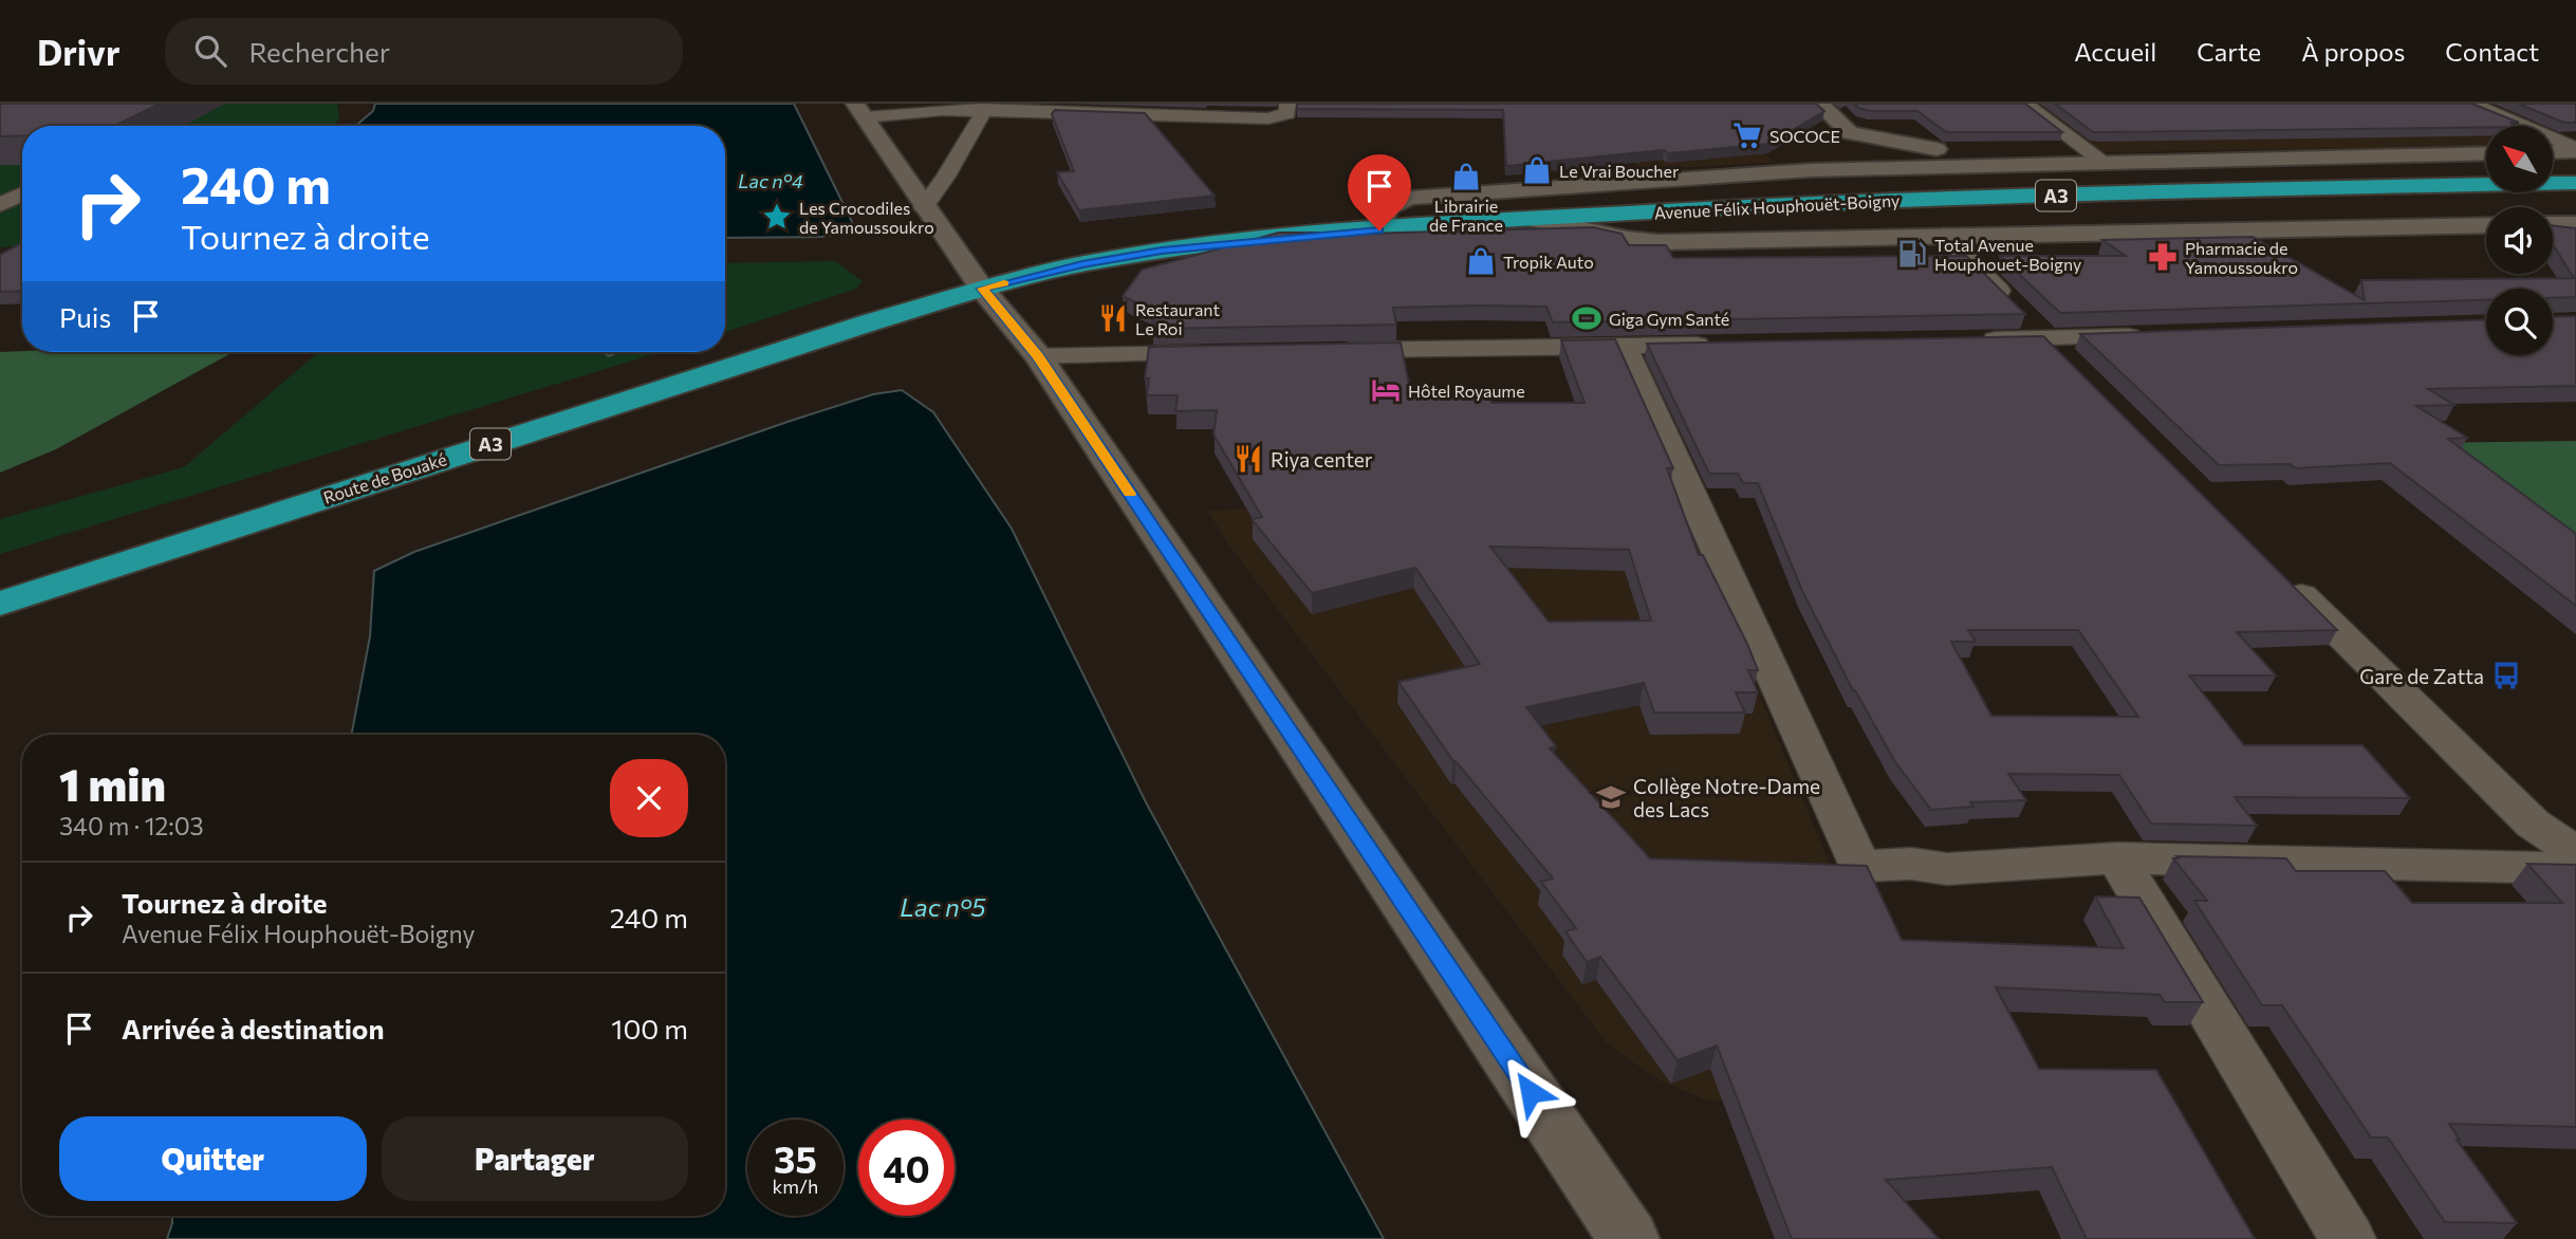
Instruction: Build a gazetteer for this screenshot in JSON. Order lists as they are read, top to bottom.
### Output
{
  "streets": {
    "highway": ["A3", "Avenue Félix Houphouët-Boigny", "Route de Bouaké"]
  },
  "crossings": [
    ["Avenue Félix Houphouët-Boigny", "Route de Bouaké"]
  ],
  "water": ["Lac n°4", "Lac n°5"],
  "places": {
    "supermarket": ["SOCOCE"],
    "shop": ["Le Vrai Boucher", "Librairie de France", "Tropik Auto"],
    "place": ["Les Crocodiles de Yamoussoukro"],
    "fuel station": ["Total Avenue Houphouet-Boigny"],
    "pharmacy": ["Pharmacie de Yamoussoukro"],
    "restaurant": ["Restaurant Le Roi", "Riya center"],
    "sports": ["Giga Gym Santé"],
    "hotel": ["Hôtel Royaume"],
    "bus stop": ["Gare de Zatta"],
    "school or university": ["Collège Notre-Dame des Lacs"]
  },
  "north": "top left",
  "page": {
    "header": "Drivr",
    "search": "Rechercher",
    "nav": [
      "Accueil",
      "Carte",
      "À propos",
      "Contact"
    ],
    "turn": ["240 m", "Tournez à droite"],
    "then": "Puis",
    "heading": ["1 min", "340 m · 12:03"],
    "list": [
      {
        "name": "Tournez à droite",
        "note": "Avenue Félix Houphouët-Boigny",
        "value": "240 m"
      },
      {
        "name": "Arrivée à destination",
        "value": "100 m"
      }
    ],
    "buttons": ["Quitter", "Partager"],
    "speed": "35 km/h",
    "limit": "40"
  }
}
